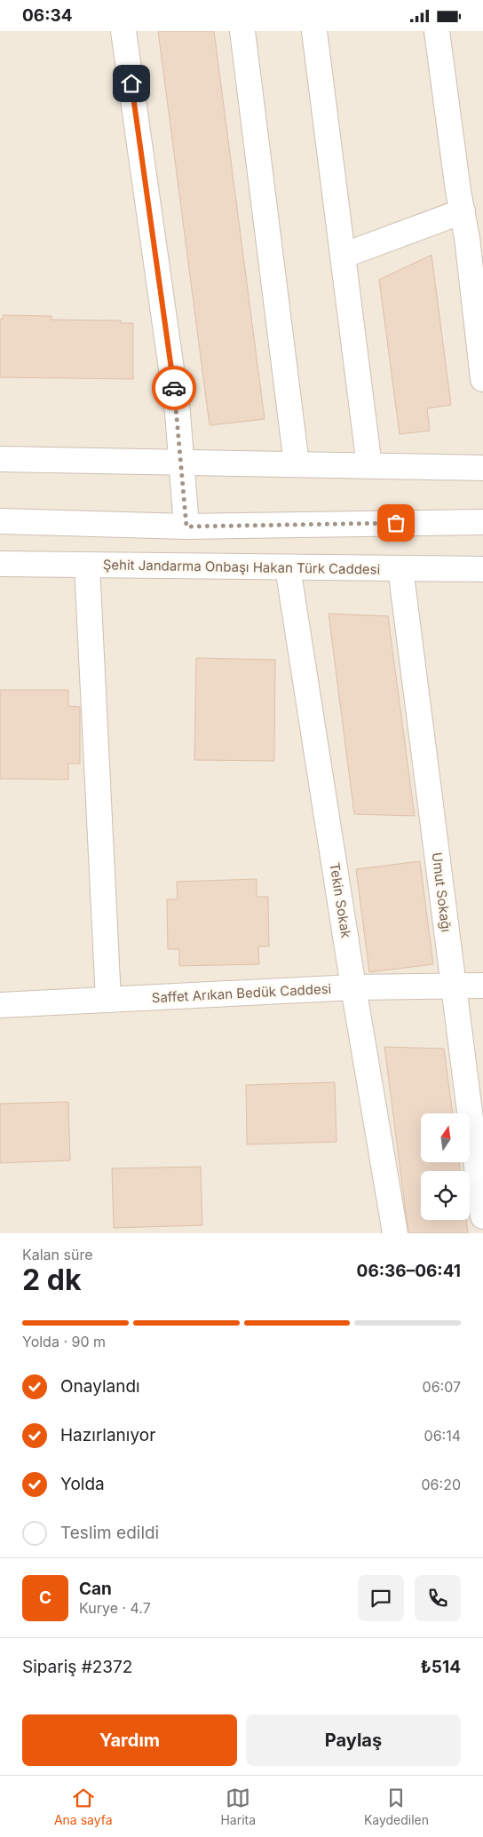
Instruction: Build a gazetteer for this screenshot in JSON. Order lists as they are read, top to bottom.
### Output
{
  "streets": {
    "street": [
      "Şehit Jandarma Onbaşı Hakan Türk Caddesi",
      "Umut Sokağı",
      "Tekin Sokak",
      "Saffet Arıkan Bedük Caddesi"
    ]
  },
  "crossings": [
    ["Şehit Jandarma Onbaşı Hakan Türk Caddesi", "Umut Sokağı"],
    ["Şehit Jandarma Onbaşı Hakan Türk Caddesi", "Tekin Sokak"],
    ["Umut Sokağı", "Saffet Arıkan Bedük Caddesi"],
    ["Tekin Sokak", "Saffet Arıkan Bedük Caddesi"]
  ],
  "north": "top",
  "page": {
    "status": "06:34",
    "heading": ["2 dk", "Kalan süre", "06:36–06:41"],
    "panel": [
      "Can",
      "Kurye · 4.7",
      "Sipariş #2372",
      "₺514"
    ],
    "bar": "Yolda · 90 m",
    "list": [
      ["Onaylandı", "06:07"],
      ["Hazırlanıyor", "06:14"],
      ["Yolda", "06:20"],
      "Teslim edildi"
    ],
    "round": "C",
    "buttons": ["Yardım", "Paylaş"],
    "tabs": ["Ana sayfa", "Harita", "Kaydedilen"]
  }
}
